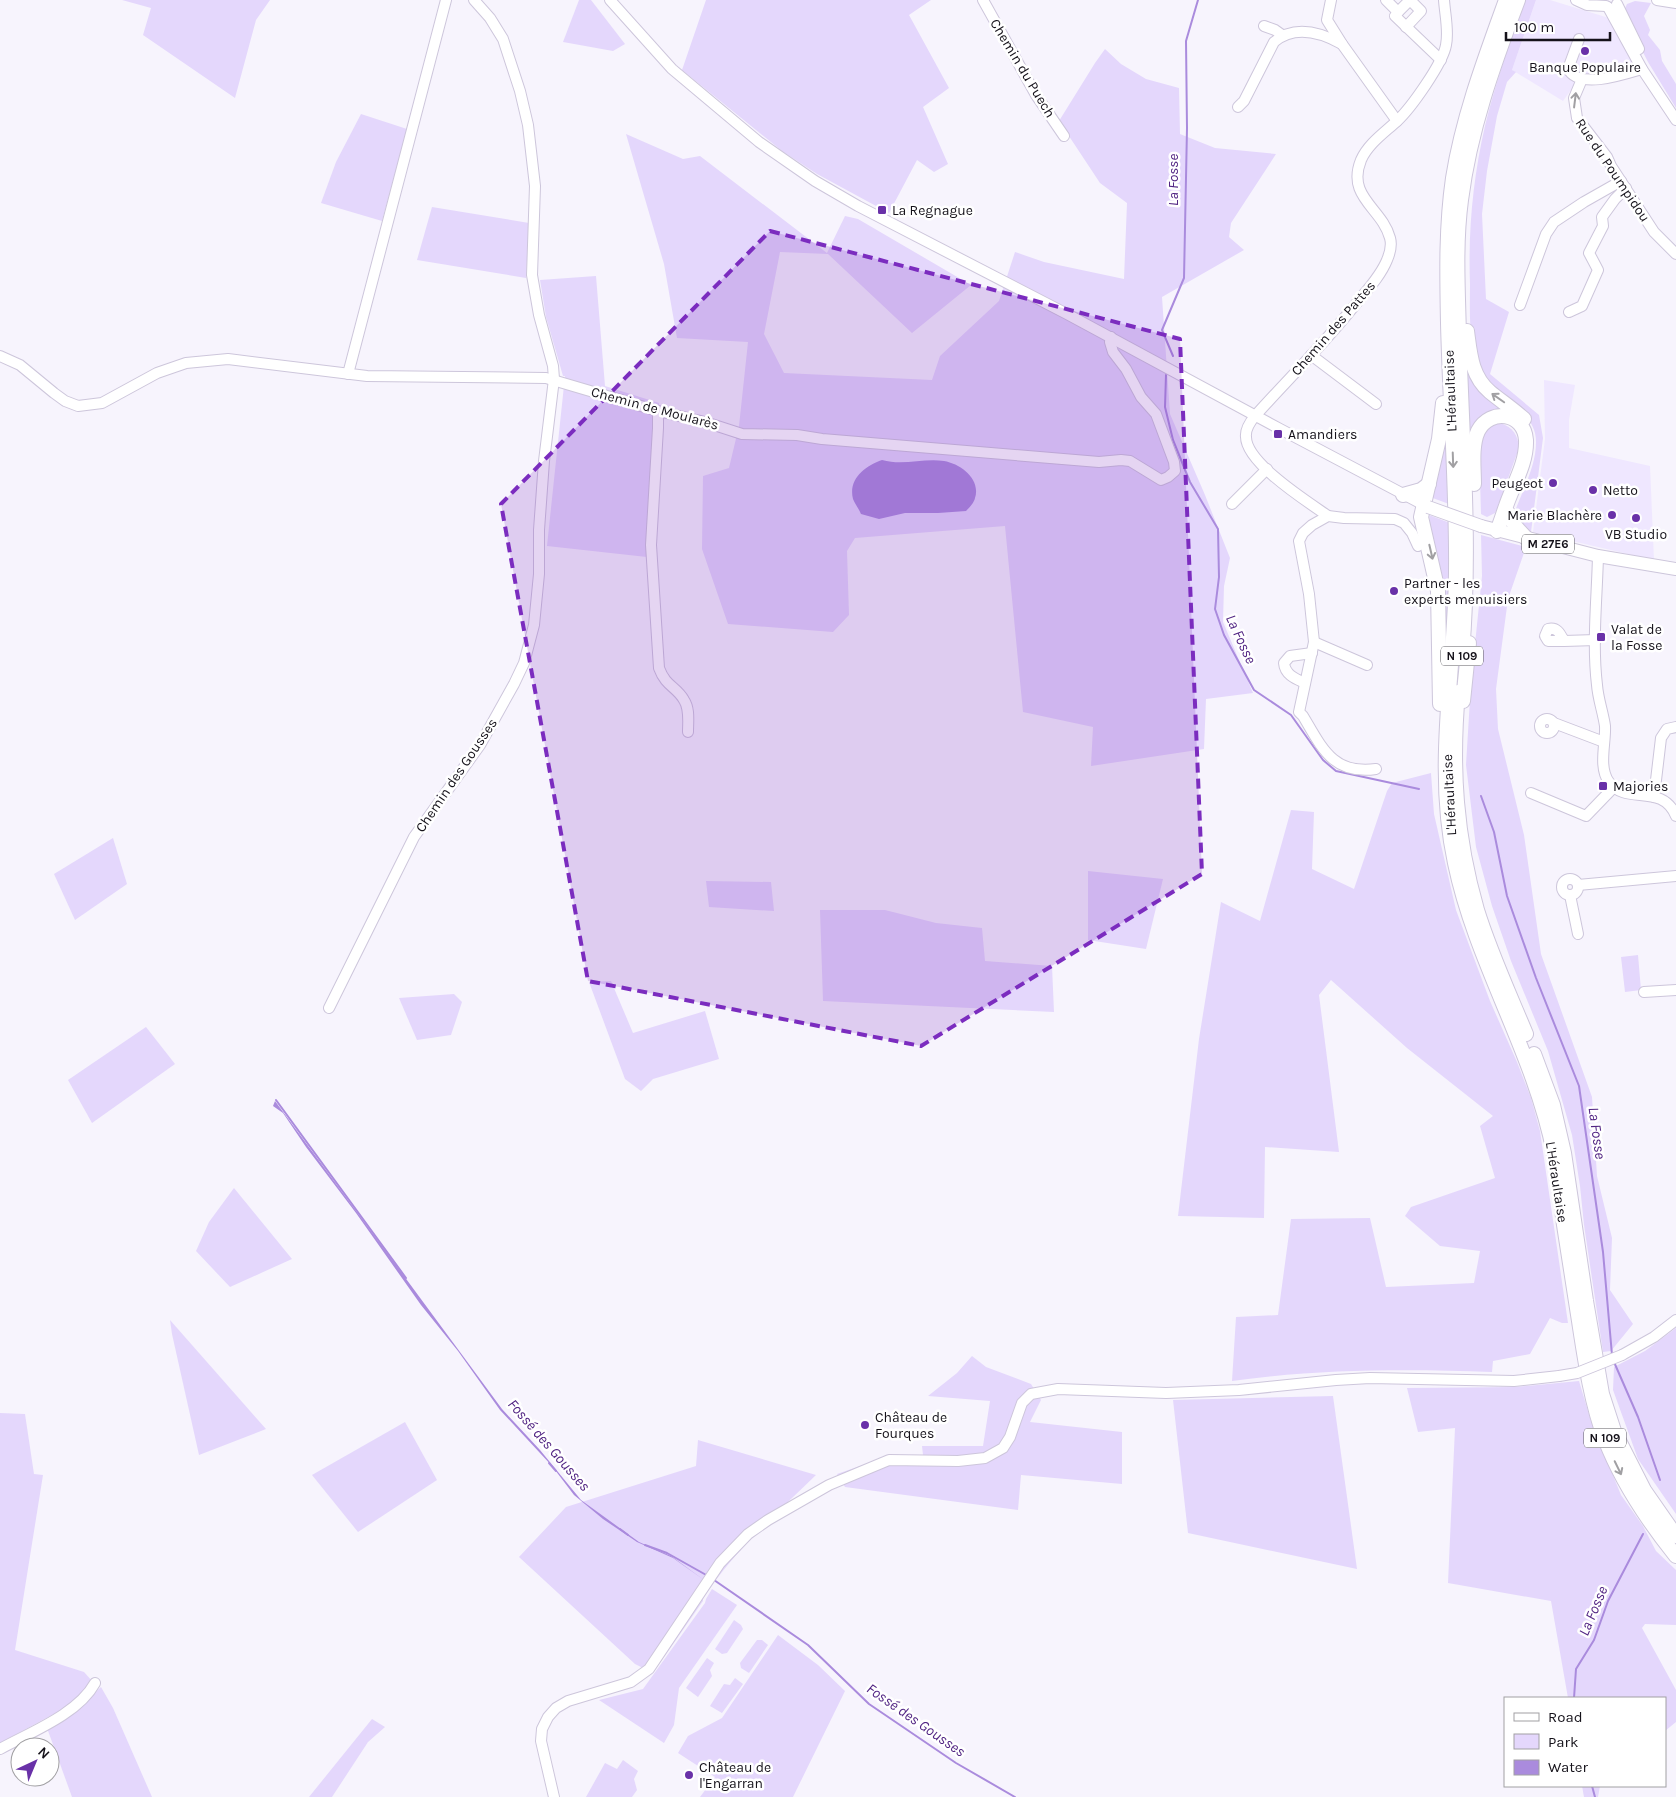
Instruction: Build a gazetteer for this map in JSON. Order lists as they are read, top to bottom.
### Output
{
  "streets": {
    "highway": ["L'Héraultaise", "N 109"],
    "main road": ["M 27E6"],
    "street": [
      "Chemin du Puech",
      "Rue du Poumpidou",
      "Chemin des Pattes",
      "Chemin de Moularès",
      "Chemin des Gousses"
    ]
  },
  "crossings": [
    ["Chemin des Pattes", "M 27E6"],
    ["Chemin de Moularès", "M 27E6"],
    ["Chemin de Moularès", "Chemin des Gousses"]
  ],
  "water": ["La Fosse", "Fossé des Gousses"],
  "places": {
    "other": [
      "Banque Populaire",
      "Peugeot",
      "Netto",
      "Marie Blachère",
      "VB Studio",
      "Partner - les experts menuisiers",
      "Château de Fourques",
      "Château de l'Engarran"
    ],
    "transit": [
      "La Regnague",
      "Amandiers",
      "Valat de la Fosse",
      "Majories"
    ]
  },
  "legend": ["Road", "Park", "Water"],
  "scale_bar": "100 m",
  "north": "top right"
}
